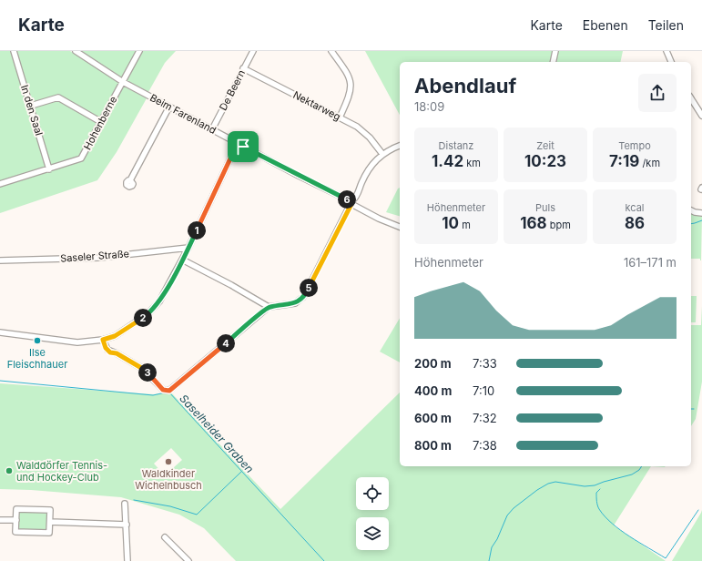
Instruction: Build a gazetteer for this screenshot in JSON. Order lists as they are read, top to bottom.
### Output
{
  "streets": {
    "street": [
      "De Beern",
      "Nektarweg",
      "In den Saal",
      "Beim Farenland",
      "Hohenberne",
      "Saseler Straße"
    ]
  },
  "crossings": [
    ["De Beern", "Nektarweg"],
    ["De Beern", "Beim Farenland"],
    ["In den Saal", "Hohenberne"],
    ["Beim Farenland", "Hohenberne"]
  ],
  "water": ["Saselheider Graben"],
  "places": ["Ilse Fleischhauer", "Waldkinder Wichelnbusch", "Walddörfer Tennis- und Hockey-Club"],
  "page": {
    "header": "Karte",
    "nav": ["Karte", "Ebenen", "Teilen"],
    "heading": ["Abendlauf", "18:09"],
    "stats": [
      ["Distanz", "1.42 km"],
      ["Zeit", "10:23"],
      ["Tempo", "7:19 /km"],
      ["Höhenmeter", "10 m"],
      ["Puls", "168 bpm"],
      ["kcal", "86"]
    ],
    "pins": [
      "6",
      "1",
      "5",
      "2",
      "4",
      "3"
    ],
    "chart": ["Höhenmeter", "161–171 m"],
    "list": [
      {
        "name": "200 m",
        "note": "7:33"
      },
      {
        "name": "400 m",
        "note": "7:10"
      },
      {
        "name": "600 m",
        "note": "7:32"
      },
      {
        "name": "800 m",
        "note": "7:38"
      }
    ]
  }
}
